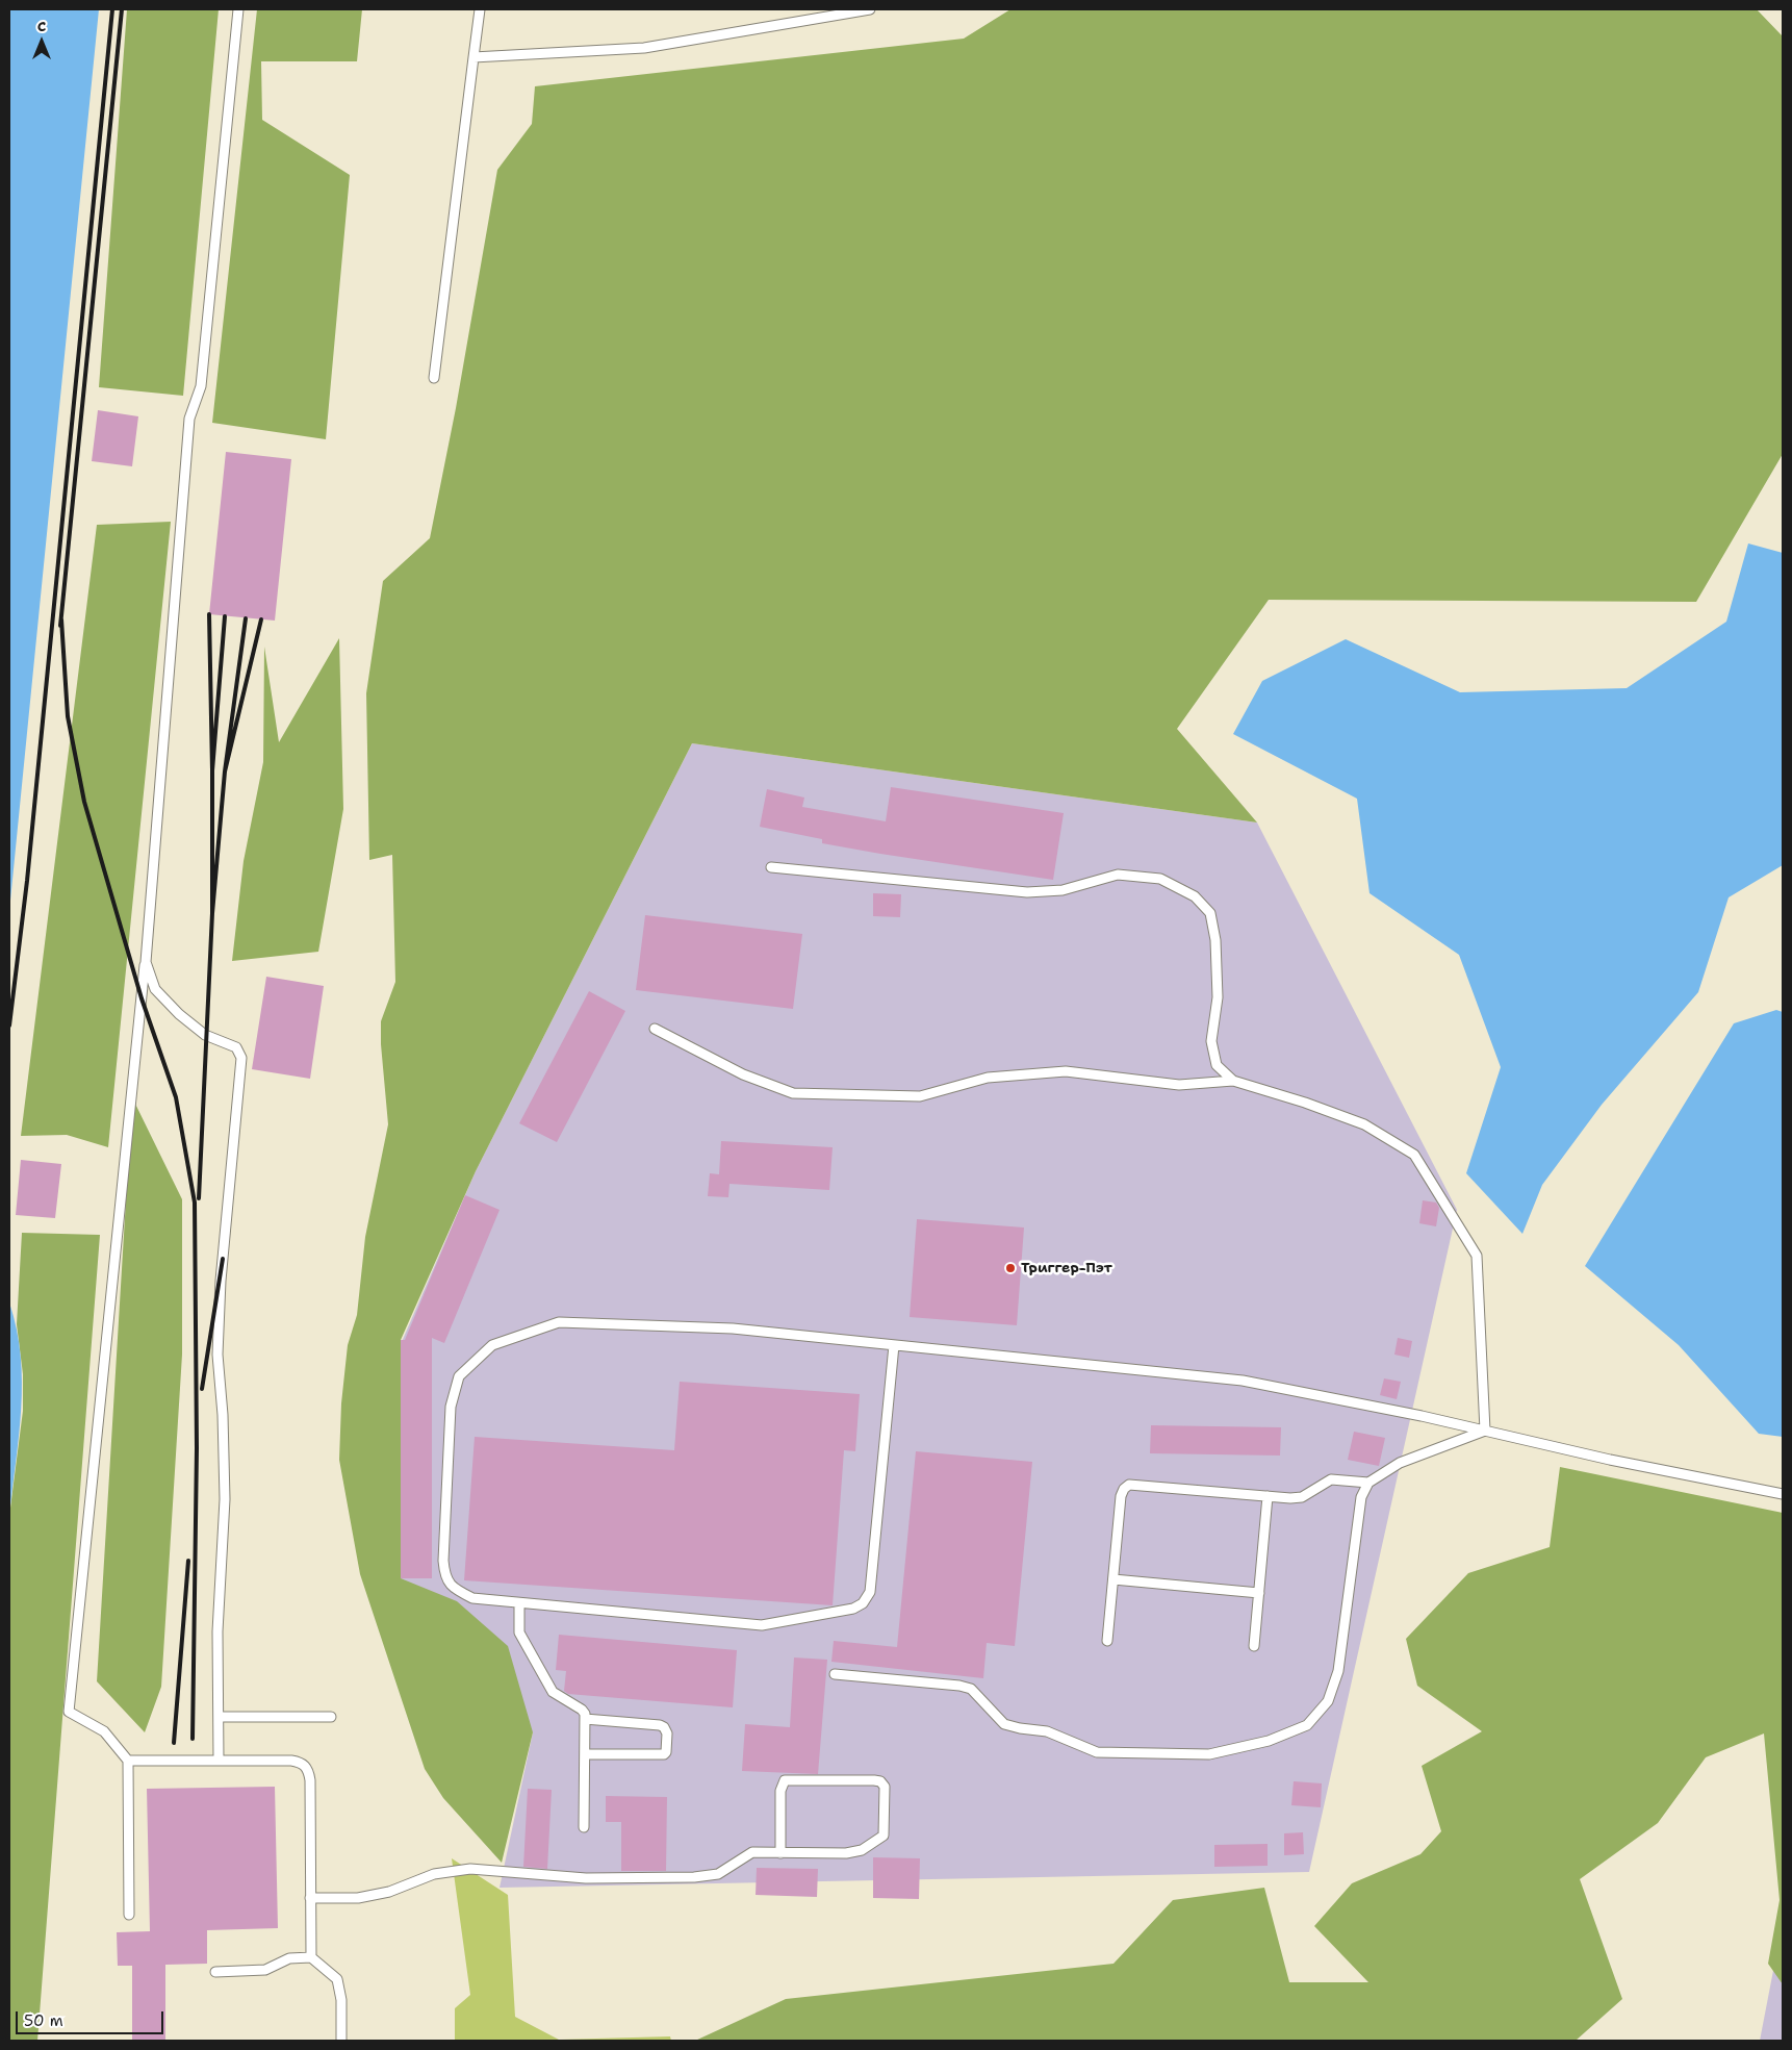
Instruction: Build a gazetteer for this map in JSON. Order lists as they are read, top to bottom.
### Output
{
  "places": ["Триггер-Пэт"],
  "scale_bar": "50 m",
  "north": "top"
}
